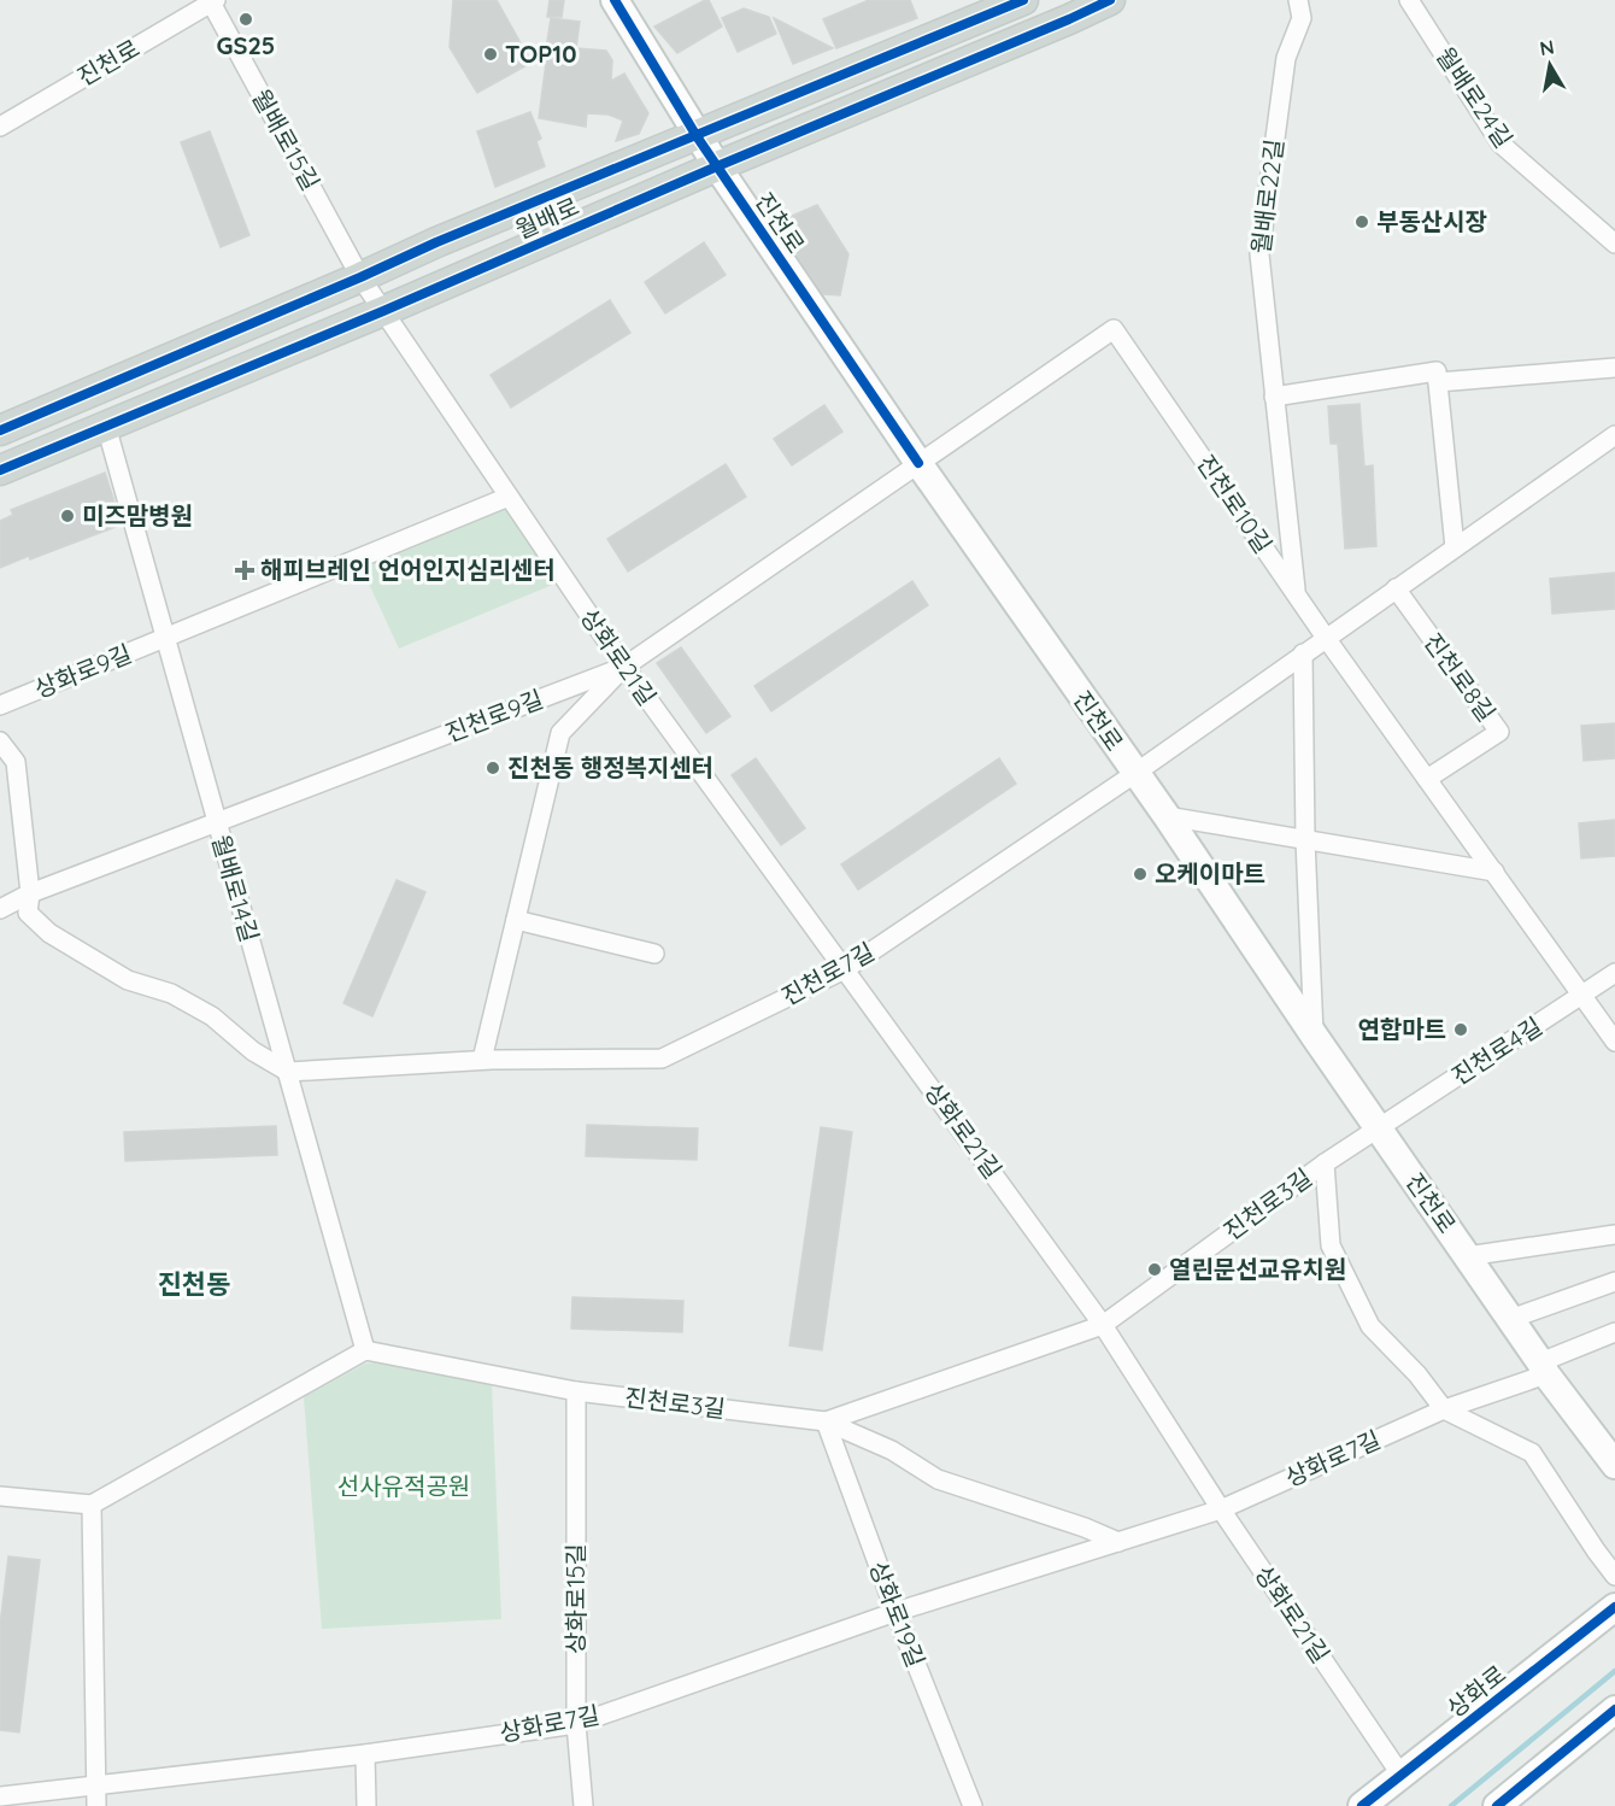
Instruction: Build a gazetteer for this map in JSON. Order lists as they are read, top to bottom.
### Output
{
  "streets": {
    "main road": ["진천로", "월배로", "상화로"],
    "street": [
      "월배로24길",
      "월배로15길",
      "월배로22길",
      "진천로10길",
      "상화로21길",
      "상화로9길",
      "진천로8길",
      "진천로9길",
      "월배로14길",
      "진천로7길",
      "진천로4길",
      "진천로3길",
      "상화로7길",
      "상화로15길",
      "상화로19길"
    ]
  },
  "crossings": [
    ["진천로", "월배로15길"],
    ["진천로", "월배로"],
    ["진천로", "진천로10길"],
    ["진천로", "진천로9길"],
    ["진천로", "진천로7길"],
    ["진천로", "진천로4길"],
    ["진천로", "진천로3길"],
    ["진천로", "상화로7길"],
    ["월배로15길", "월배로"],
    ["월배로15길", "상화로21길"],
    ["월배로22길", "진천로10길"],
    ["월배로", "상화로21길"],
    ["월배로", "월배로14길"],
    ["진천로10길", "진천로8길"],
    ["진천로10길", "진천로9길"],
    ["진천로10길", "진천로4길"],
    ["상화로21길", "진천로9길"],
    ["상화로21길", "진천로7길"],
    ["상화로21길", "진천로3길"],
    ["상화로21길", "상화로7길"],
    ["상화로21길", "상화로"],
    ["상화로9길", "월배로14길"],
    ["진천로9길", "월배로14길"],
    ["월배로14길", "진천로7길"],
    ["월배로14길", "진천로3길"],
    ["진천로4길", "진천로3길"],
    ["진천로3길", "상화로7길"],
    ["진천로3길", "상화로15길"],
    ["진천로3길", "상화로19길"],
    ["상화로7길", "상화로15길"],
    ["상화로7길", "상화로19길"]
  ],
  "districts": ["진천동"],
  "parks": ["선사유적공원"],
  "places": {
    "other": [
      "GS25",
      "TOP10",
      "부동산시장",
      "미즈맘병원",
      "진천동 행정복지센터",
      "오케이마트",
      "연합마트",
      "열린문선교유치원"
    ],
    "health": ["해피브레인 언어인지심리센터"]
  },
  "north": "top"
}
